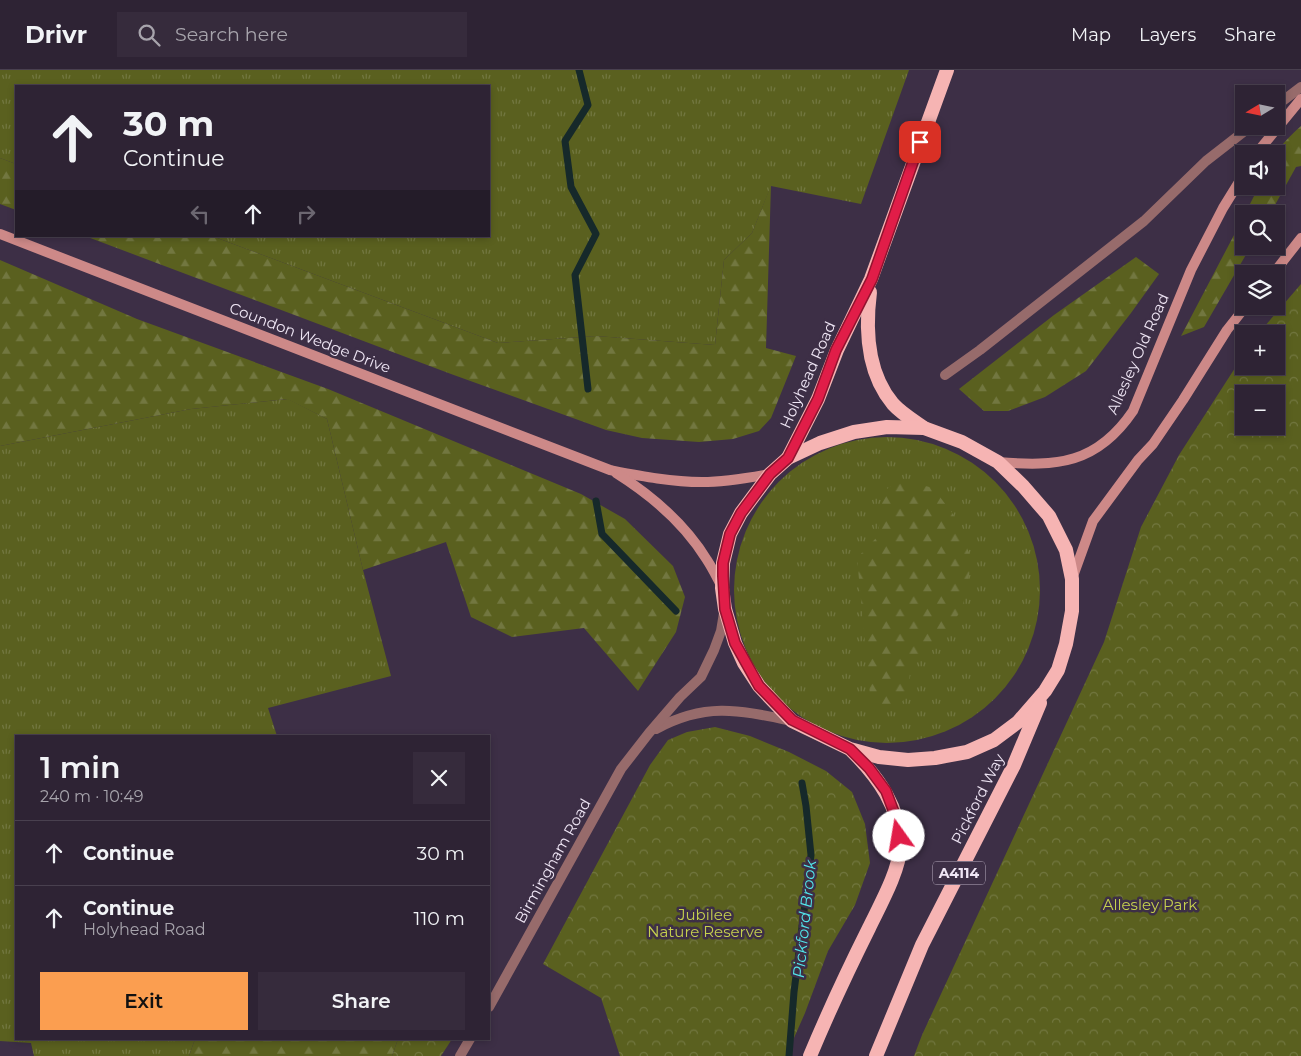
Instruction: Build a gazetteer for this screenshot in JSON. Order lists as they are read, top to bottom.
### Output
{
  "streets": {
    "highway": ["Holyhead Road", "Pickford Way", "A4114"],
    "main road": ["Coundon Wedge Drive", "Allesley Old Road"],
    "street": ["Birmingham Road"]
  },
  "water": ["Pickford Brook"],
  "parks": ["Allesley Park", "Jubilee Nature Reserve"],
  "north": "left",
  "page": {
    "header": "Drivr",
    "search": "Search here",
    "nav": ["Map", "Layers", "Share"],
    "map_buttons": ["+", "−"],
    "turn": ["30 m", "Continue"],
    "heading": ["1 min", "240 m · 10:49"],
    "list": [
      {
        "name": "Continue",
        "value": "30 m"
      },
      {
        "name": "Continue",
        "note": "Holyhead Road",
        "value": "110 m"
      }
    ],
    "buttons": ["Exit", "Share"]
  }
}
